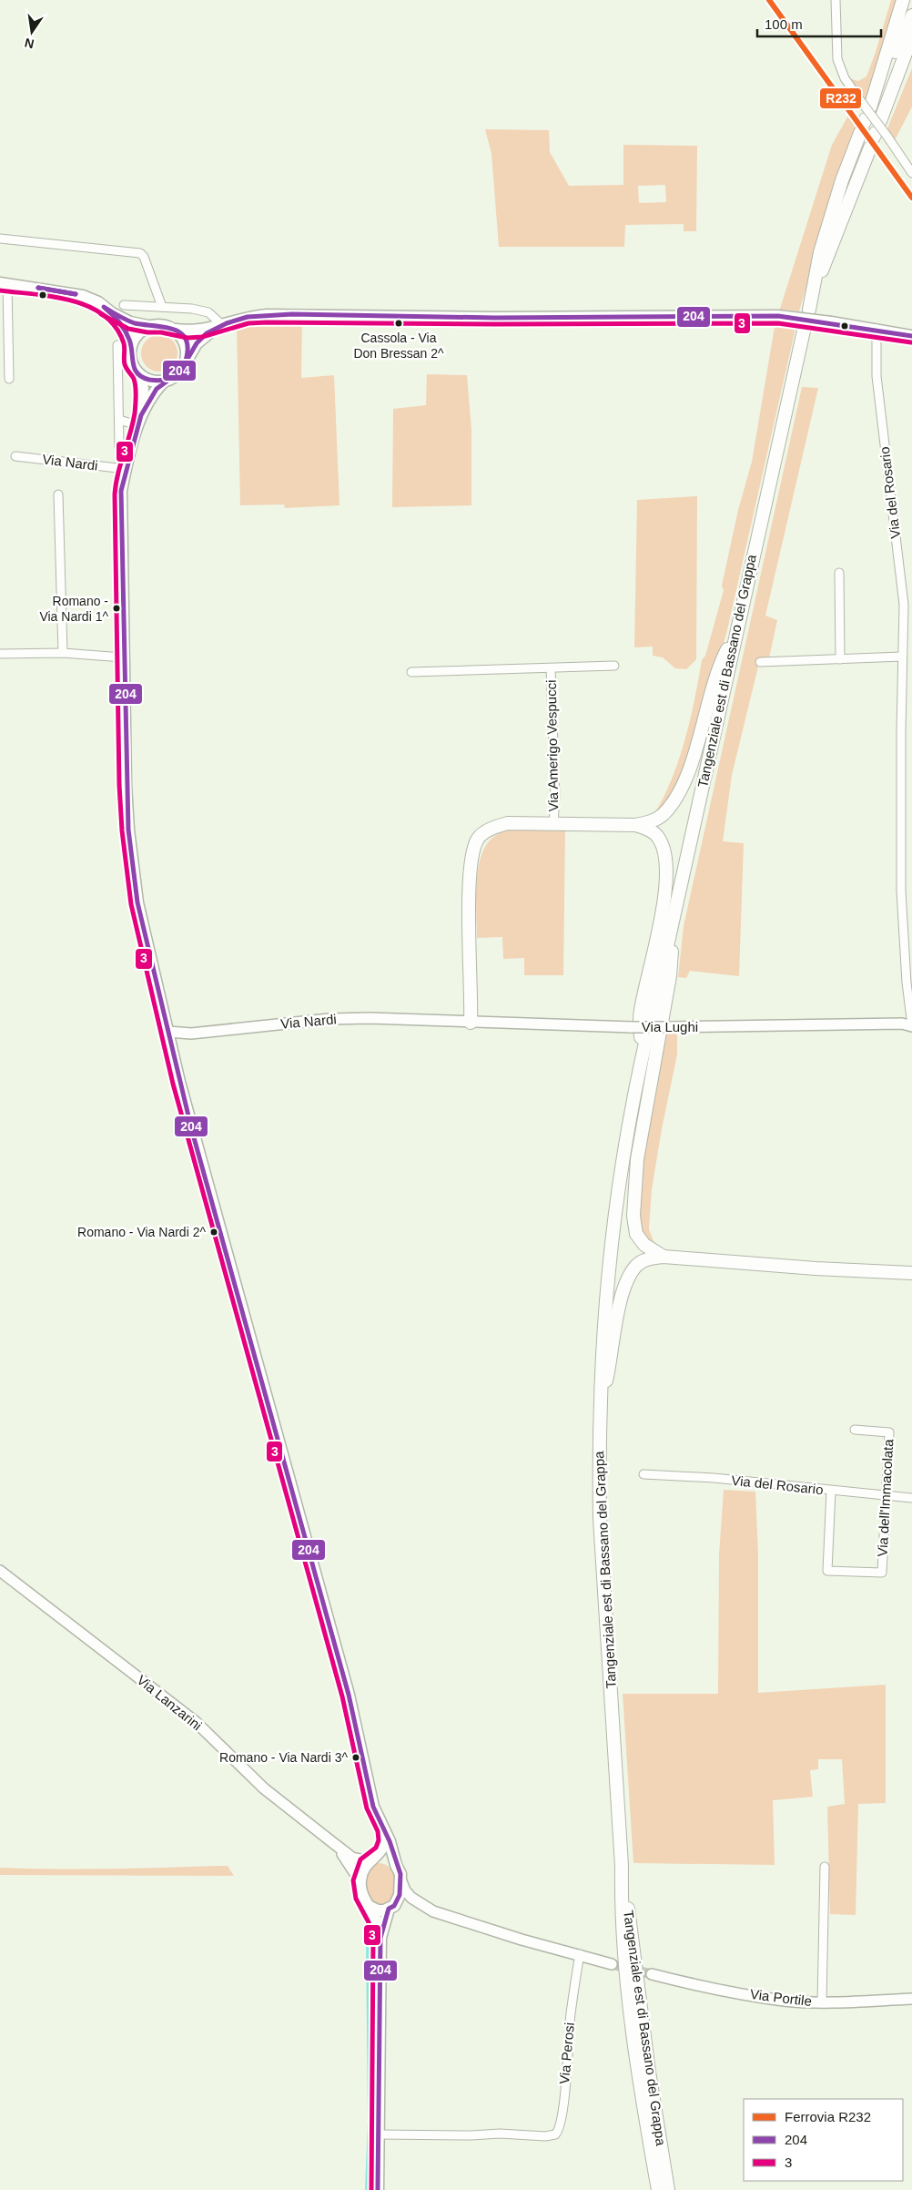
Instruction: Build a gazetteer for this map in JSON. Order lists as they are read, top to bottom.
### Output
{
  "streets": {
    "highway": ["Tangenziale est di Bassano del Grappa"],
    "street": [
      "Via Nardi",
      "Via del Rosario",
      "Via Amerigo Vespucci",
      "Via Lughi",
      "Via dell'Immacolata",
      "Via Lanzarini",
      "Via Portile",
      "Via Perosi"
    ]
  },
  "crossings": [
    ["Via Nardi", "Via Lughi"],
    ["Via del Rosario", "Via Lughi"],
    ["Via del Rosario", "Via dell'Immacolata"]
  ],
  "places": [
    "Cassola - Via Don Bressan 2^",
    "Romano - Via Nardi 1^",
    "Romano - Via Nardi 2^",
    "Romano - Via Nardi 3^"
  ],
  "lines": ["rail line R232", "transit line 204", "transit line 3"],
  "legend": ["Ferrovia R232", "204", "3"],
  "scale_bar": "100 m",
  "north": "bottom"
}
